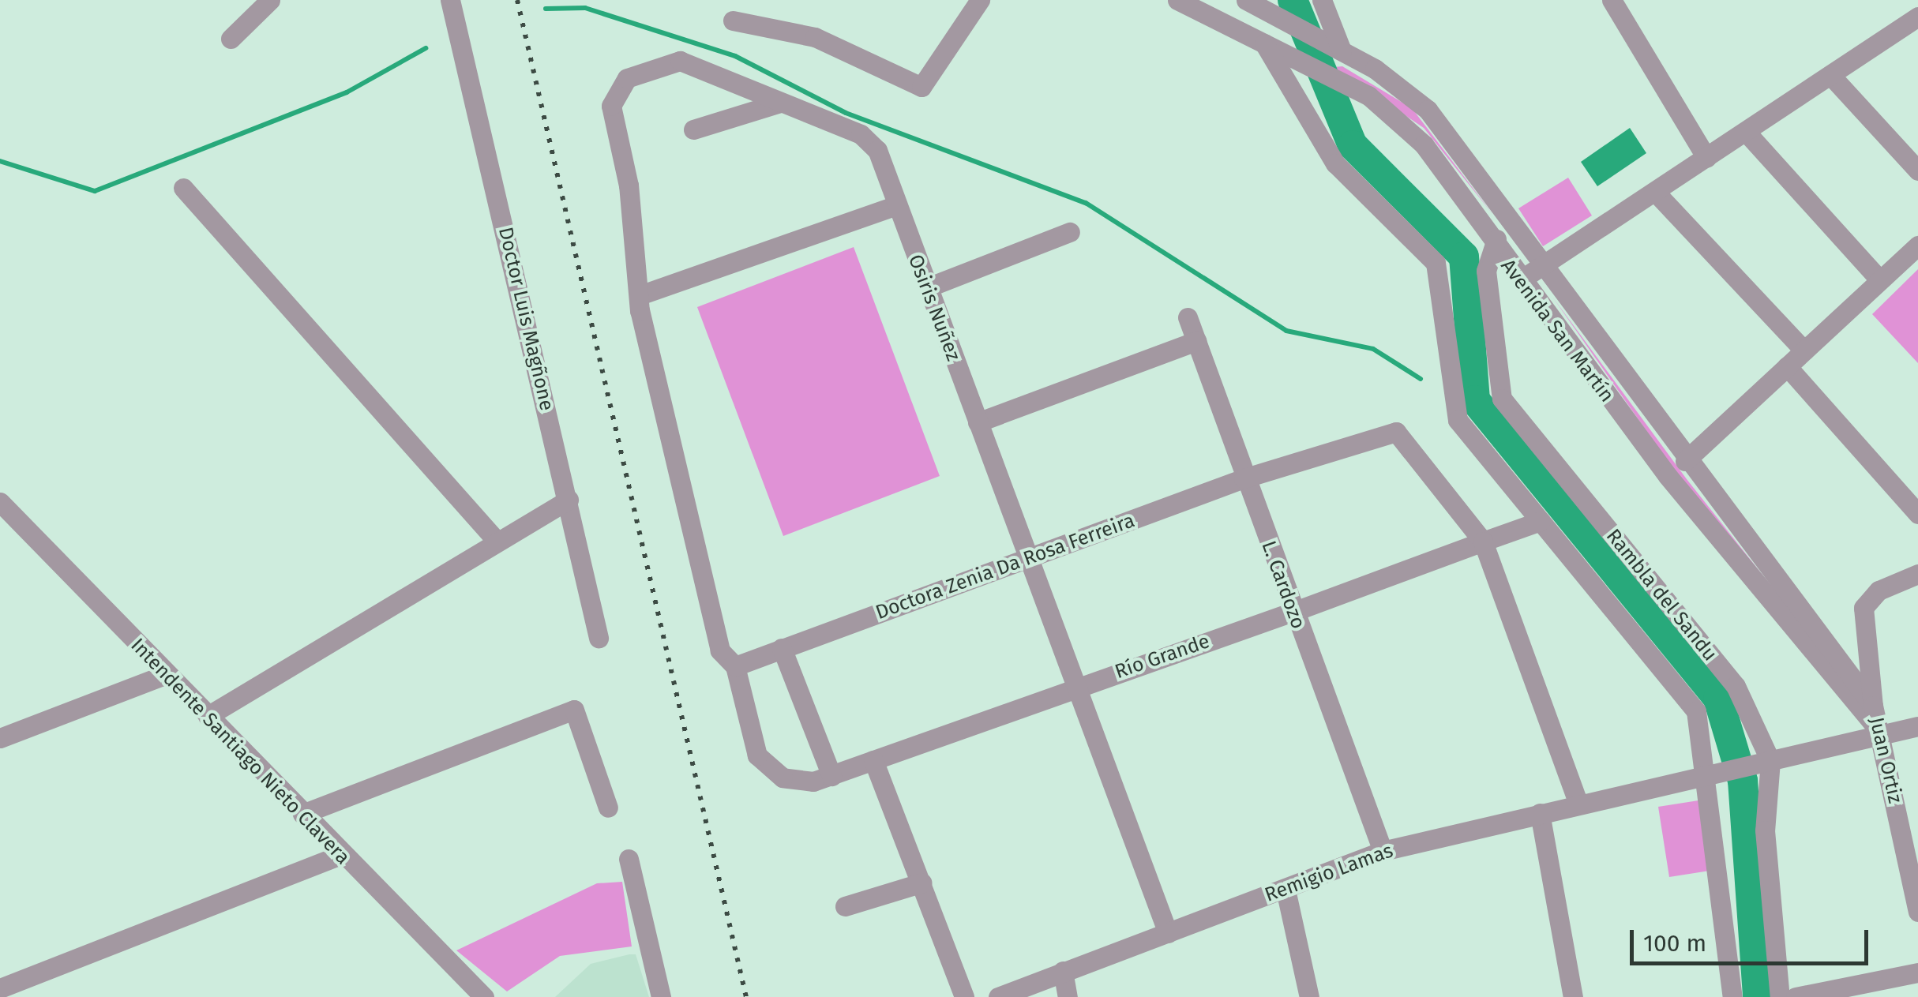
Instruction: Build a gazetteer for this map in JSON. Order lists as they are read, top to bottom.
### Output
{
  "streets": {
    "street": [
      "Osiris Nuñez",
      "Doctor Luis Magñone",
      "Avenida San Martín",
      "Doctora Zenia Da Rosa Ferreira",
      "L. Cardozo",
      "Rambla del Sandu",
      "Río Grande",
      "Intendente Santiago Nieto Clavera",
      "Juan Ortiz",
      "Remigio Lamas"
    ]
  },
  "crossings": [
    ["Osiris Nuñez", "Doctora Zenia Da Rosa Ferreira"],
    ["Osiris Nuñez", "Río Grande"],
    ["Osiris Nuñez", "Remigio Lamas"],
    ["Avenida San Martín", "Rambla del Sandu"],
    ["Avenida San Martín", "Juan Ortiz"],
    ["Avenida San Martín", "Remigio Lamas"],
    ["Doctora Zenia Da Rosa Ferreira", "L. Cardozo"],
    ["Doctora Zenia Da Rosa Ferreira", "Río Grande"],
    ["L. Cardozo", "Río Grande"],
    ["L. Cardozo", "Remigio Lamas"],
    ["Rambla del Sandu", "Remigio Lamas"],
    ["Juan Ortiz", "Remigio Lamas"]
  ],
  "scale_bar": "100 m"
}
